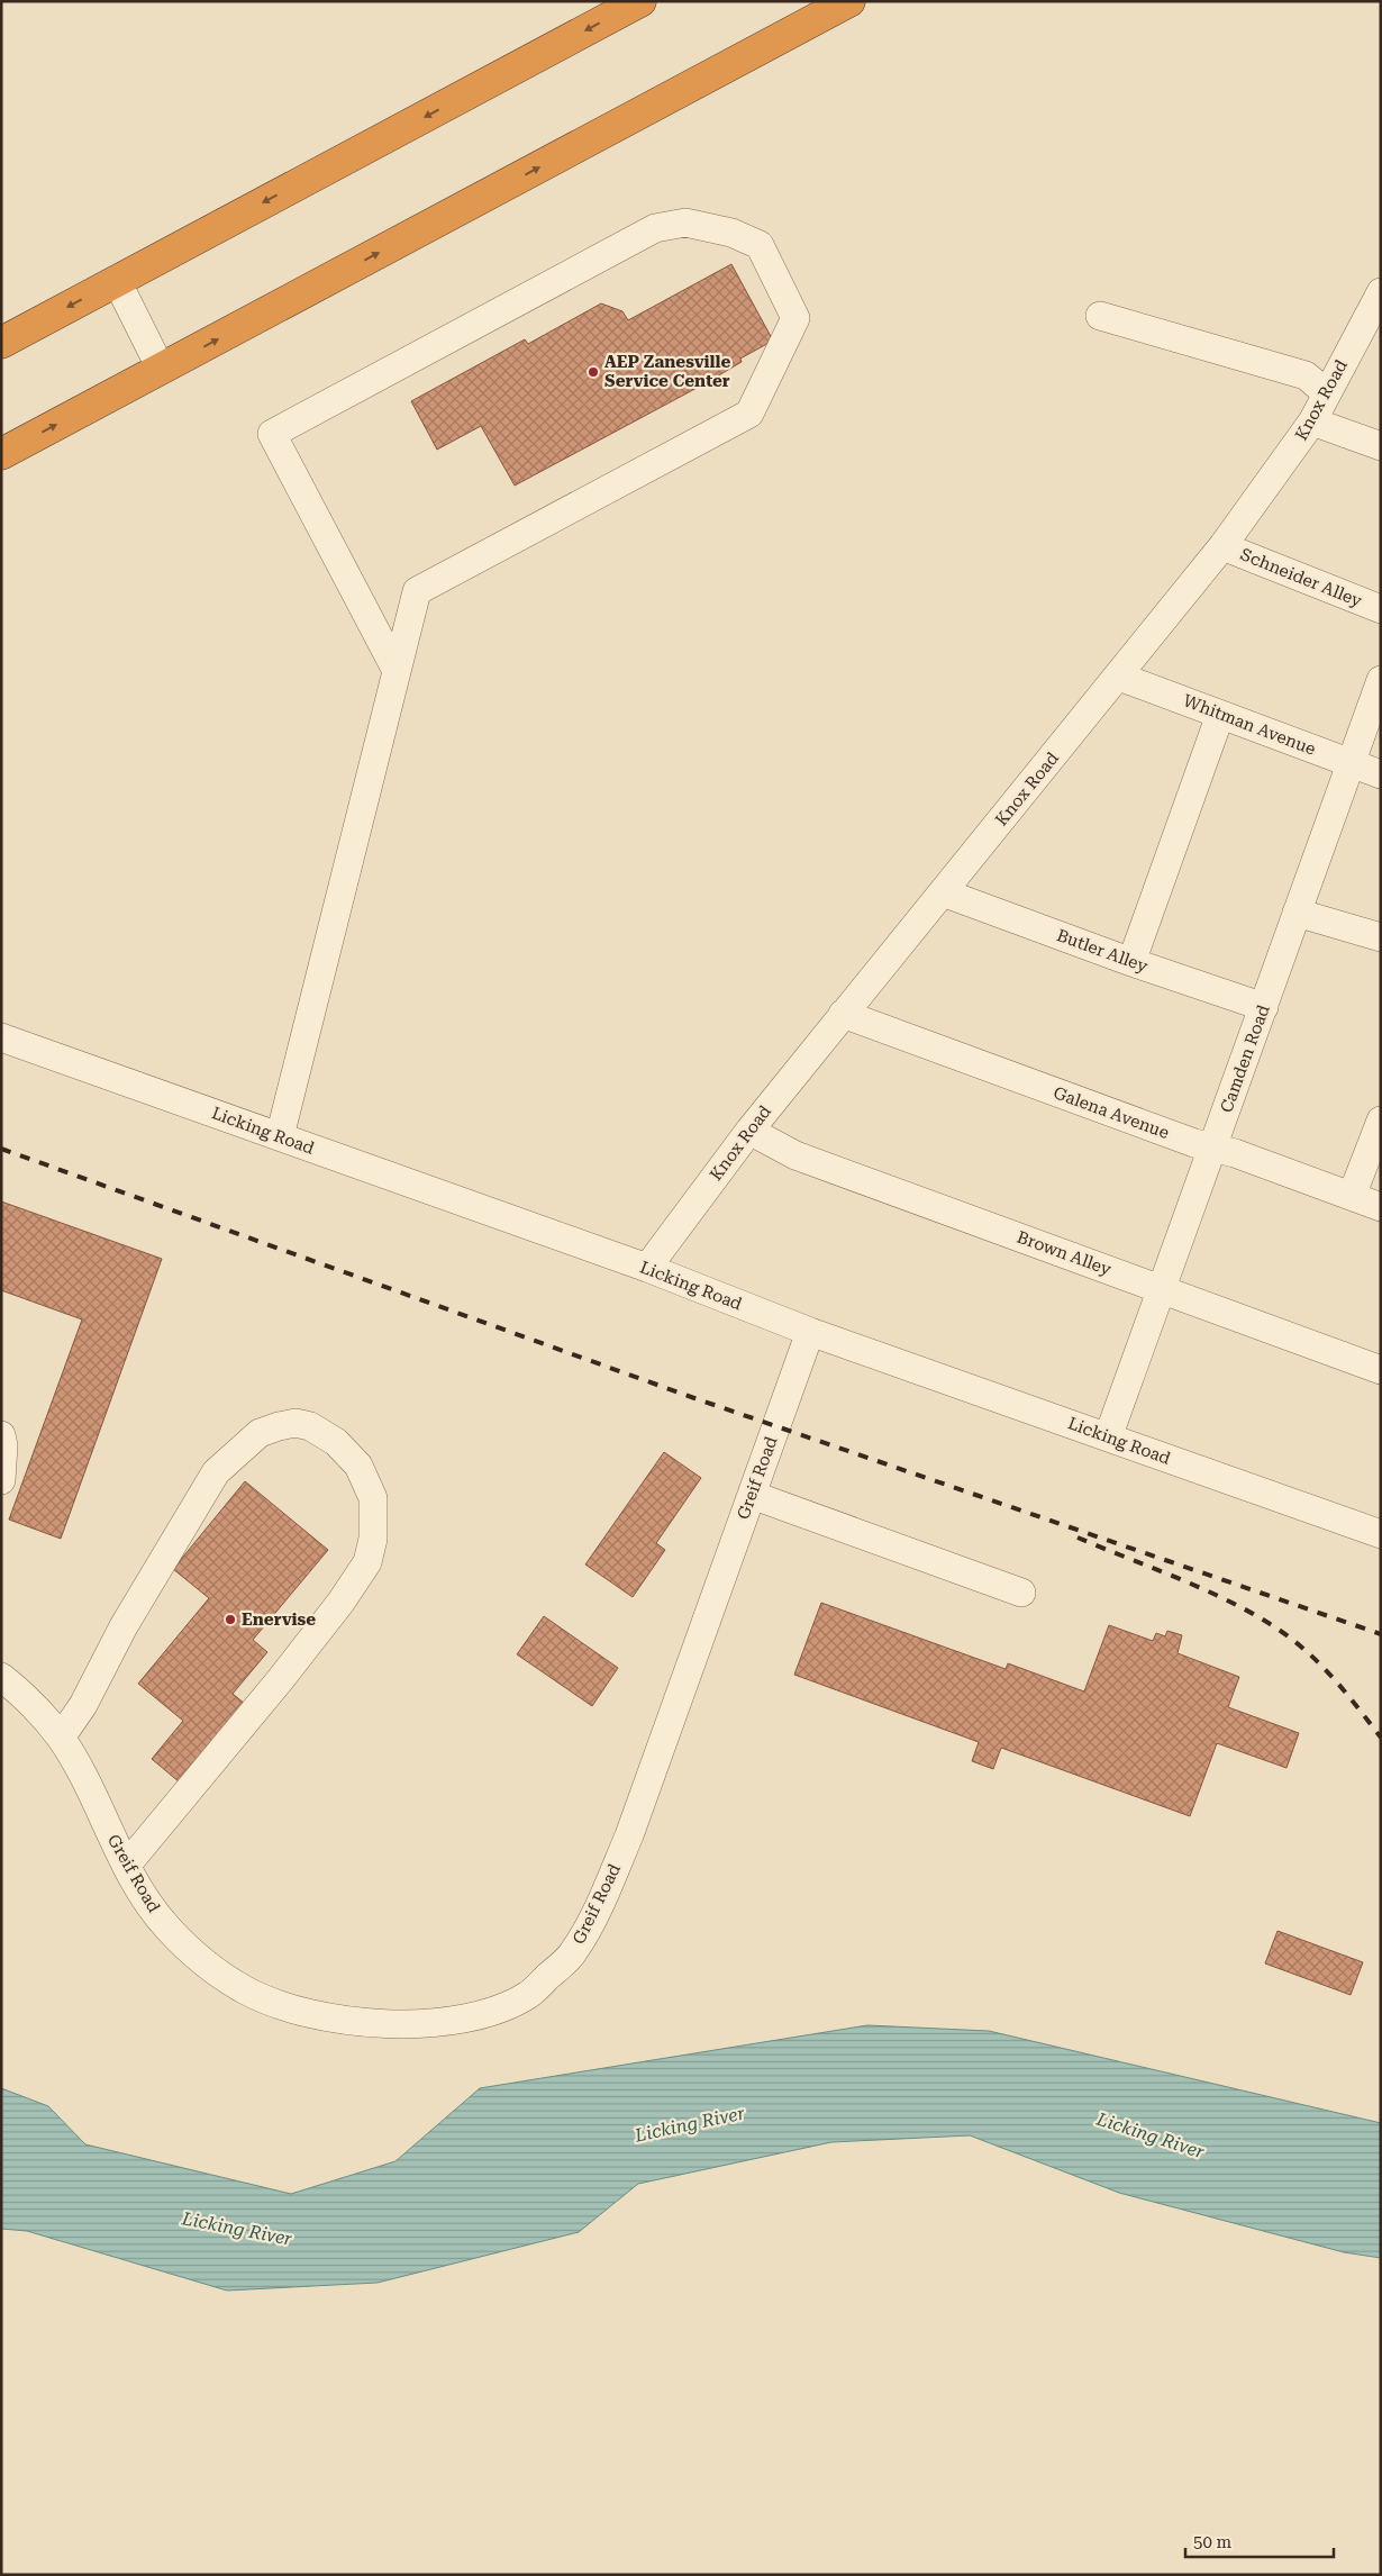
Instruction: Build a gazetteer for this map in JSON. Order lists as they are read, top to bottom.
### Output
{
  "streets": {
    "street": [
      "Knox Road",
      "Schneider Alley",
      "Whitman Avenue",
      "Butler Alley",
      "Camden Road",
      "Galena Avenue",
      "Licking Road",
      "Brown Alley",
      "Greif Road"
    ]
  },
  "crossings": [
    ["Knox Road", "Schneider Alley"],
    ["Knox Road", "Whitman Avenue"],
    ["Knox Road", "Butler Alley"],
    ["Knox Road", "Galena Avenue"],
    ["Knox Road", "Licking Road"],
    ["Knox Road", "Brown Alley"],
    ["Whitman Avenue", "Camden Road"],
    ["Butler Alley", "Camden Road"],
    ["Camden Road", "Galena Avenue"],
    ["Camden Road", "Licking Road"],
    ["Camden Road", "Brown Alley"],
    ["Licking Road", "Greif Road"]
  ],
  "water": ["Licking River"],
  "places": ["AEP Zanesville Service Center", "Enervise"],
  "scale_bar": "50 m"
}
